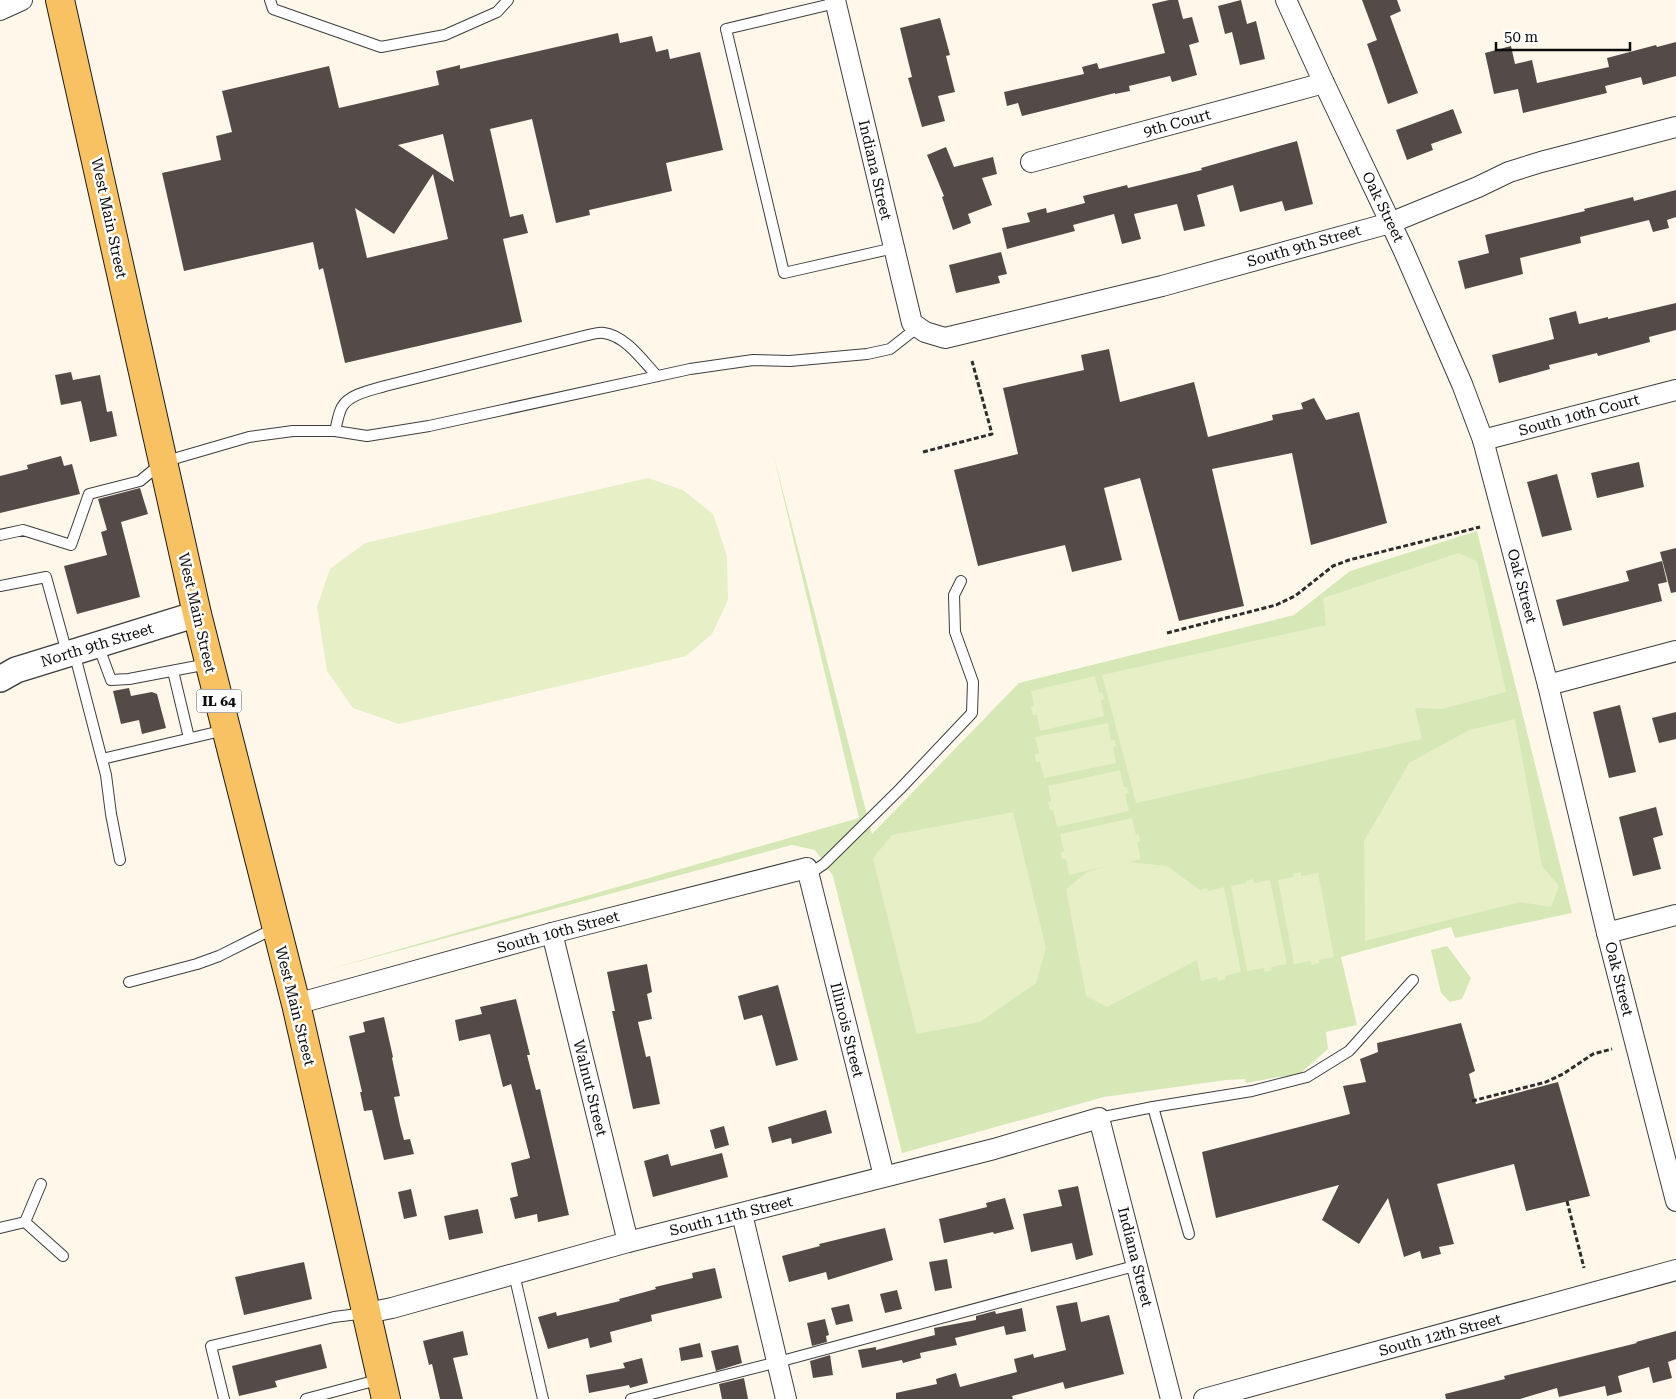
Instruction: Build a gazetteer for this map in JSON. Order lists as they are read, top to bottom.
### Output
{
  "streets": {
    "main road": ["West Main Street", "IL 64"],
    "street": [
      "9th Court",
      "Indiana Street",
      "Oak Street",
      "South 9th Street",
      "South 10th Court",
      "North 9th Street",
      "South 10th Street",
      "Illinois Street",
      "Walnut Street",
      "South 11th Street",
      "South 12th Street"
    ]
  },
  "crossings": [
    ["9th Court", "Oak Street"],
    ["Indiana Street", "South 9th Street"],
    ["Indiana Street", "South 11th Street"],
    ["Oak Street", "South 9th Street"],
    ["Oak Street", "South 10th Court"],
    ["West Main Street", "North 9th Street"],
    ["West Main Street", "South 10th Street"],
    ["West Main Street", "South 11th Street"],
    ["South 10th Street", "Illinois Street"],
    ["South 10th Street", "Walnut Street"],
    ["Illinois Street", "South 11th Street"],
    ["Walnut Street", "South 11th Street"]
  ],
  "scale_bar": "50 m"
}
